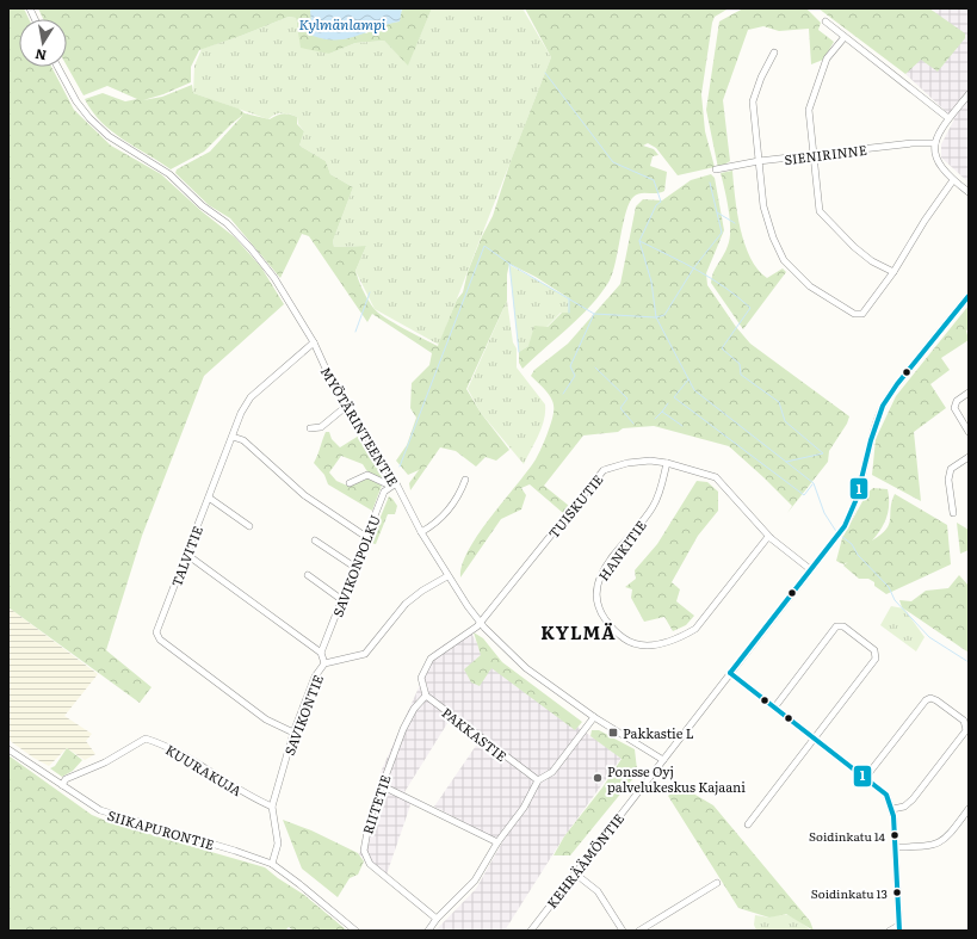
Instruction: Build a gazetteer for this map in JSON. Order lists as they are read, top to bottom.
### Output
{
  "streets": {
    "street": [
      "SIENIRINNE",
      "MYÖTÄRINTEENTIE",
      "TUISKUTIE",
      "HANKITIE",
      "TALVITIE",
      "SAVIKONPOLKU",
      "SAVIKONTIE",
      "PAKKASTIE",
      "KUURAKUJA",
      "RIITETIE",
      "SIIKAPURONTIE",
      "KEHRÄÄMÖNTIE"
    ]
  },
  "crossings": [
    ["MYÖTÄRINTEENTIE", "TUISKUTIE"],
    ["MYÖTÄRINTEENTIE", "TALVITIE"],
    ["MYÖTÄRINTEENTIE", "SAVIKONPOLKU"],
    ["MYÖTÄRINTEENTIE", "SAVIKONTIE"],
    ["MYÖTÄRINTEENTIE", "KEHRÄÄMÖNTIE"],
    ["TUISKUTIE", "HANKITIE"],
    ["TUISKUTIE", "KEHRÄÄMÖNTIE"],
    ["TALVITIE", "SAVIKONTIE"],
    ["SAVIKONTIE", "KUURAKUJA"],
    ["PAKKASTIE", "RIITETIE"],
    ["KUURAKUJA", "SIIKAPURONTIE"]
  ],
  "districts": ["KYLMÄ"],
  "water": ["Kylmänlampi"],
  "places": {
    "transit": ["Pakkastie L"],
    "other": ["Ponsse Oyj palvelukeskus Kajaani", "Soidinkatu 14", "Soidinkatu 13"]
  },
  "lines": ["transit line 1"],
  "north": "bottom"
}
